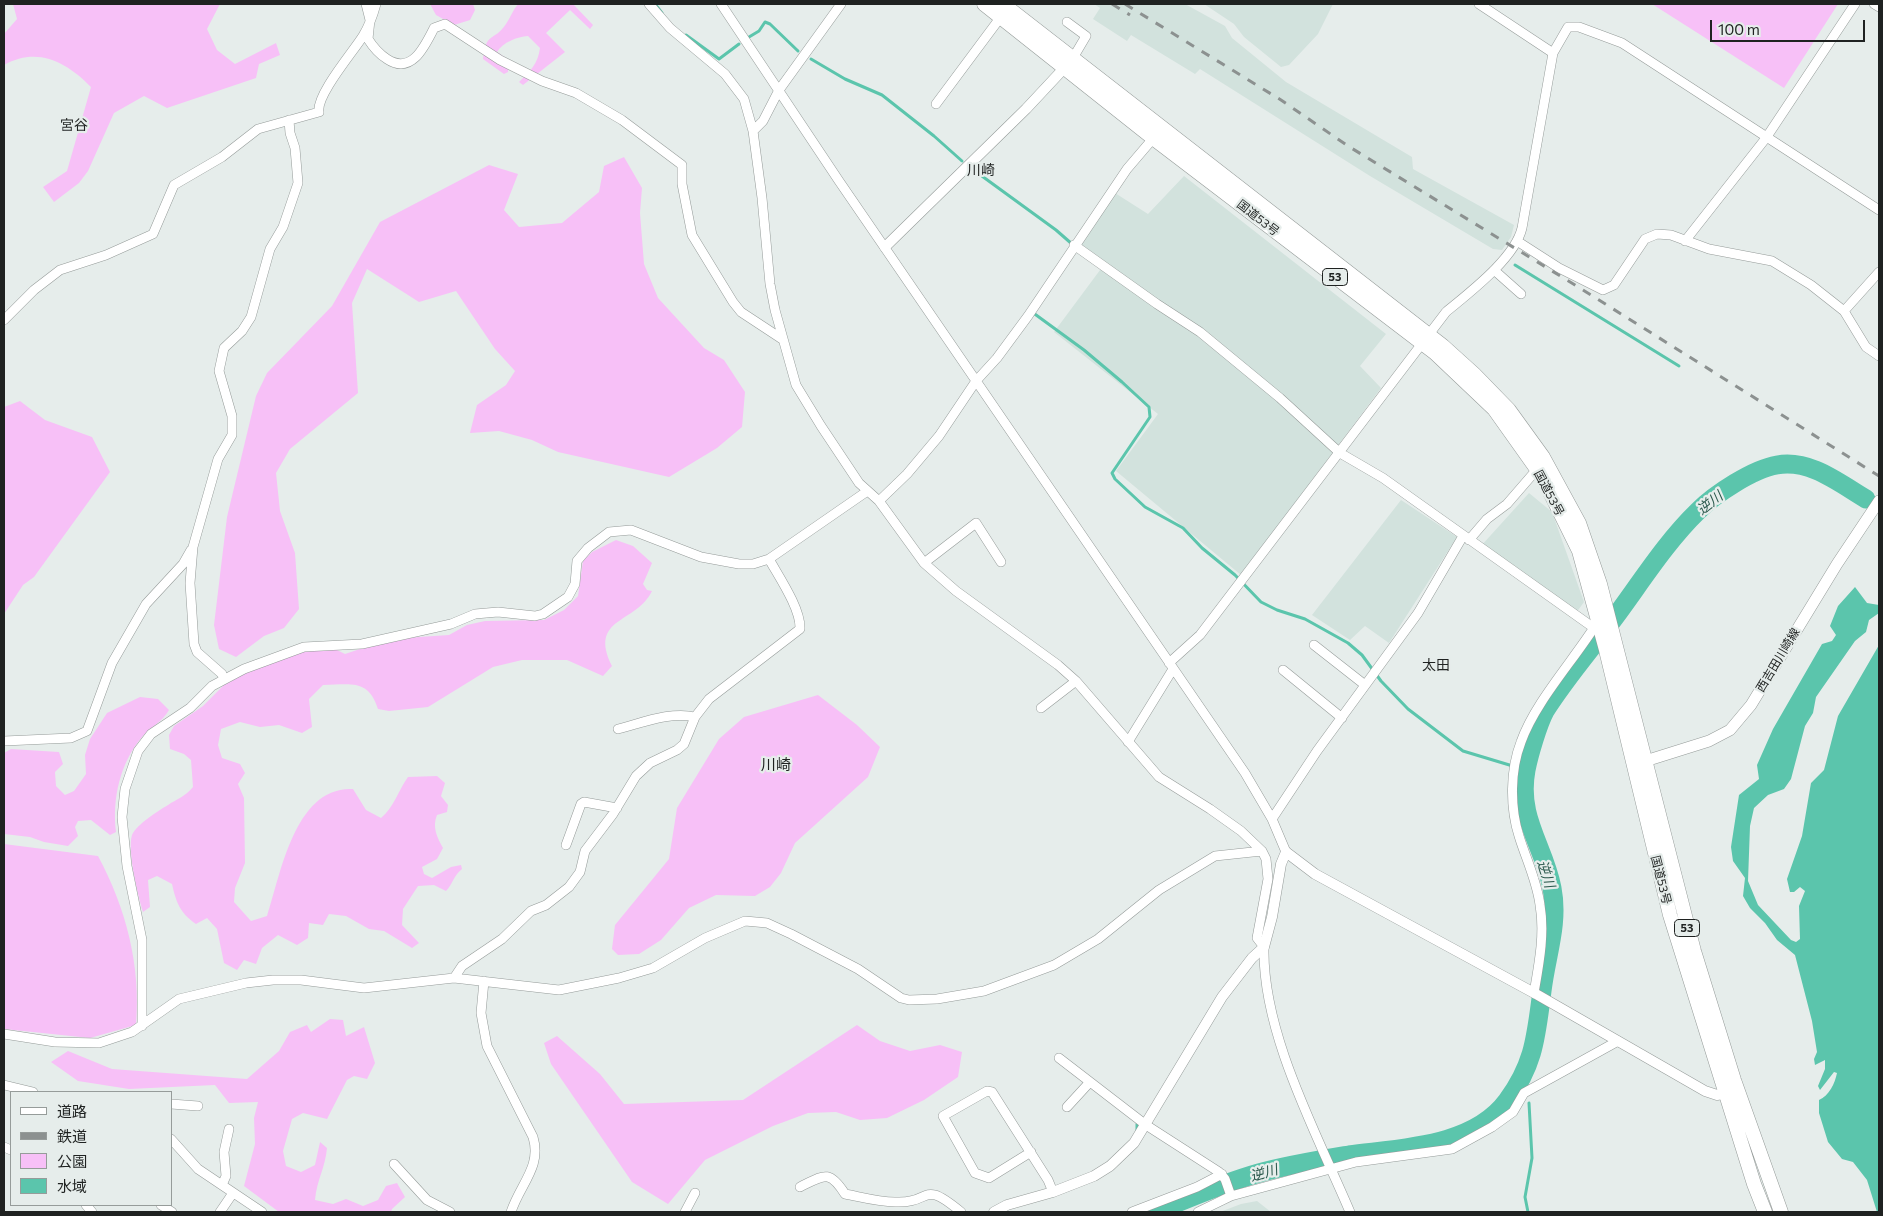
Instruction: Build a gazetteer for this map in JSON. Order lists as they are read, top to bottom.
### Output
{
  "streets": {
    "highway": ["国道53号", "53"],
    "main road": ["西吉田川崎線"]
  },
  "crossings": [
    ["国道53号", "西吉田川崎線"]
  ],
  "districts": [
    "宮谷",
    "川崎",
    "太田",
    "川崎"
  ],
  "water": ["逆川"],
  "legend": [
    "道路",
    "鉄道",
    "公園",
    "水域"
  ],
  "scale_bar": "100 m"
}
